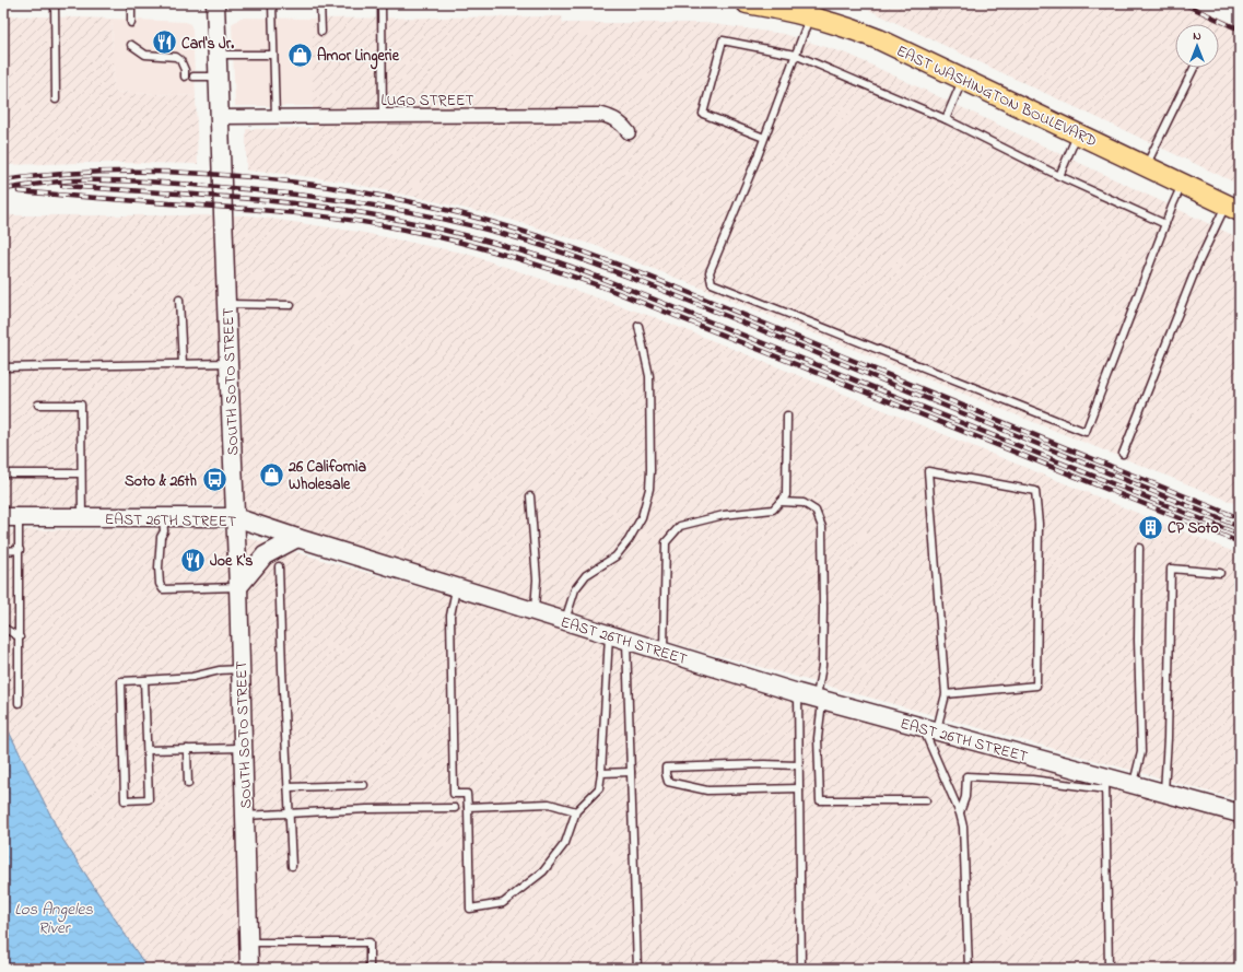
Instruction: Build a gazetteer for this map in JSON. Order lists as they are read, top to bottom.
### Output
{
  "streets": {
    "main road": ["EAST WASHINGTON BOULEVARD"],
    "street": ["LUGO STREET", "SOUTH SOTO STREET", "EAST 26TH STREET"]
  },
  "crossings": [
    ["LUGO STREET", "SOUTH SOTO STREET"],
    ["SOUTH SOTO STREET", "EAST 26TH STREET"]
  ],
  "water": ["Los Angeles River"],
  "places": {
    "restaurant": ["Carl's Jr.", "Joe K's"],
    "shop": ["Amor Lingerie", "26 California Wholesale"],
    "bus stop": ["Soto & 26th"],
    "building": ["CP Soto"]
  },
  "north": "top"
}
